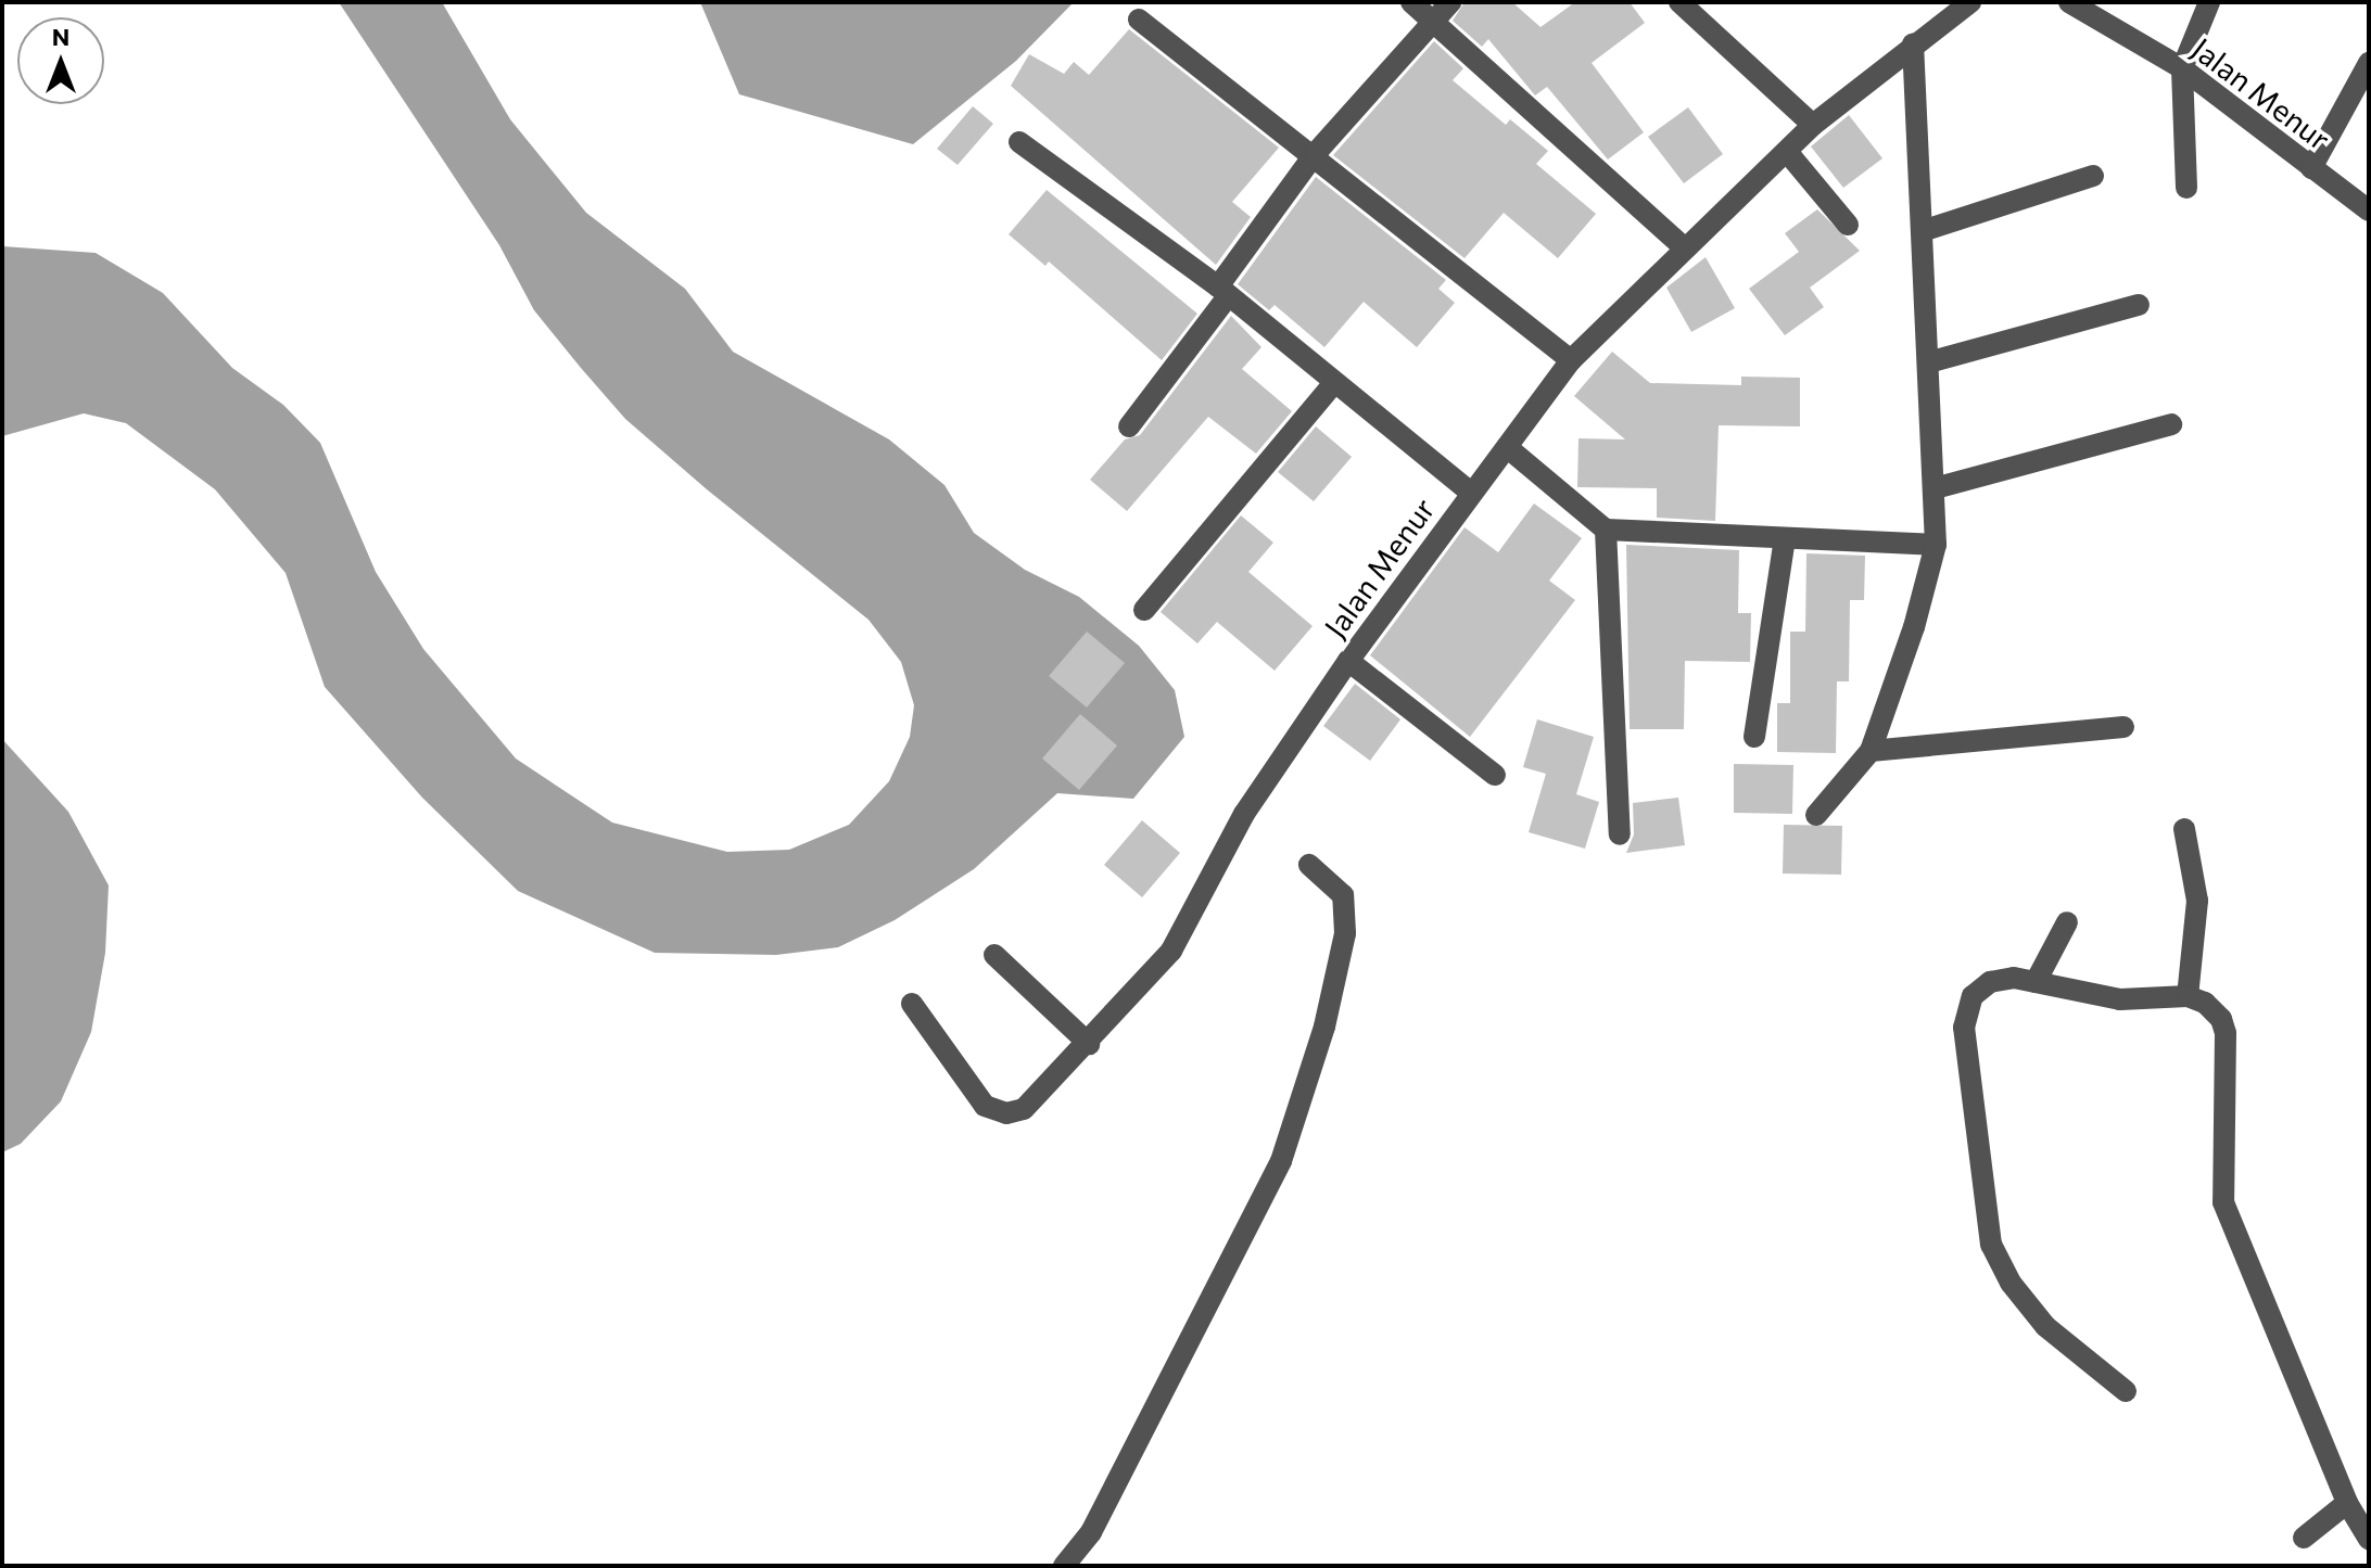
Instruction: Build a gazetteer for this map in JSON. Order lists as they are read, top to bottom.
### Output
{
  "streets": {
    "street": ["Jalan Menur"]
  },
  "north": "top"
}
